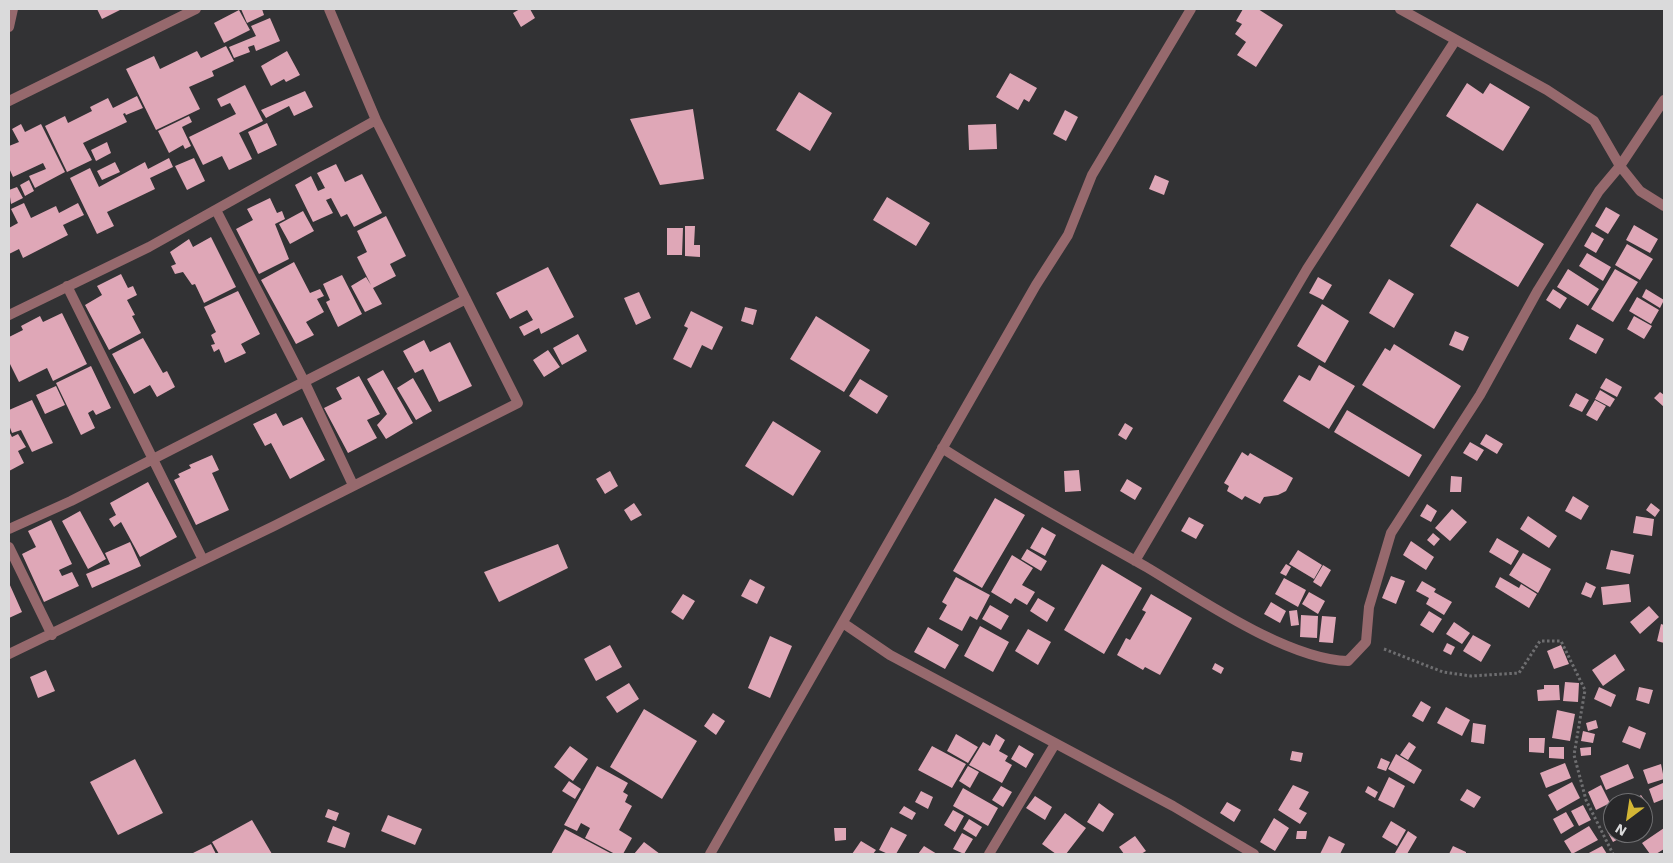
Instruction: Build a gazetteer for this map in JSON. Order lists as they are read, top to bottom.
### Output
{
  "north": "bottom left"
}
